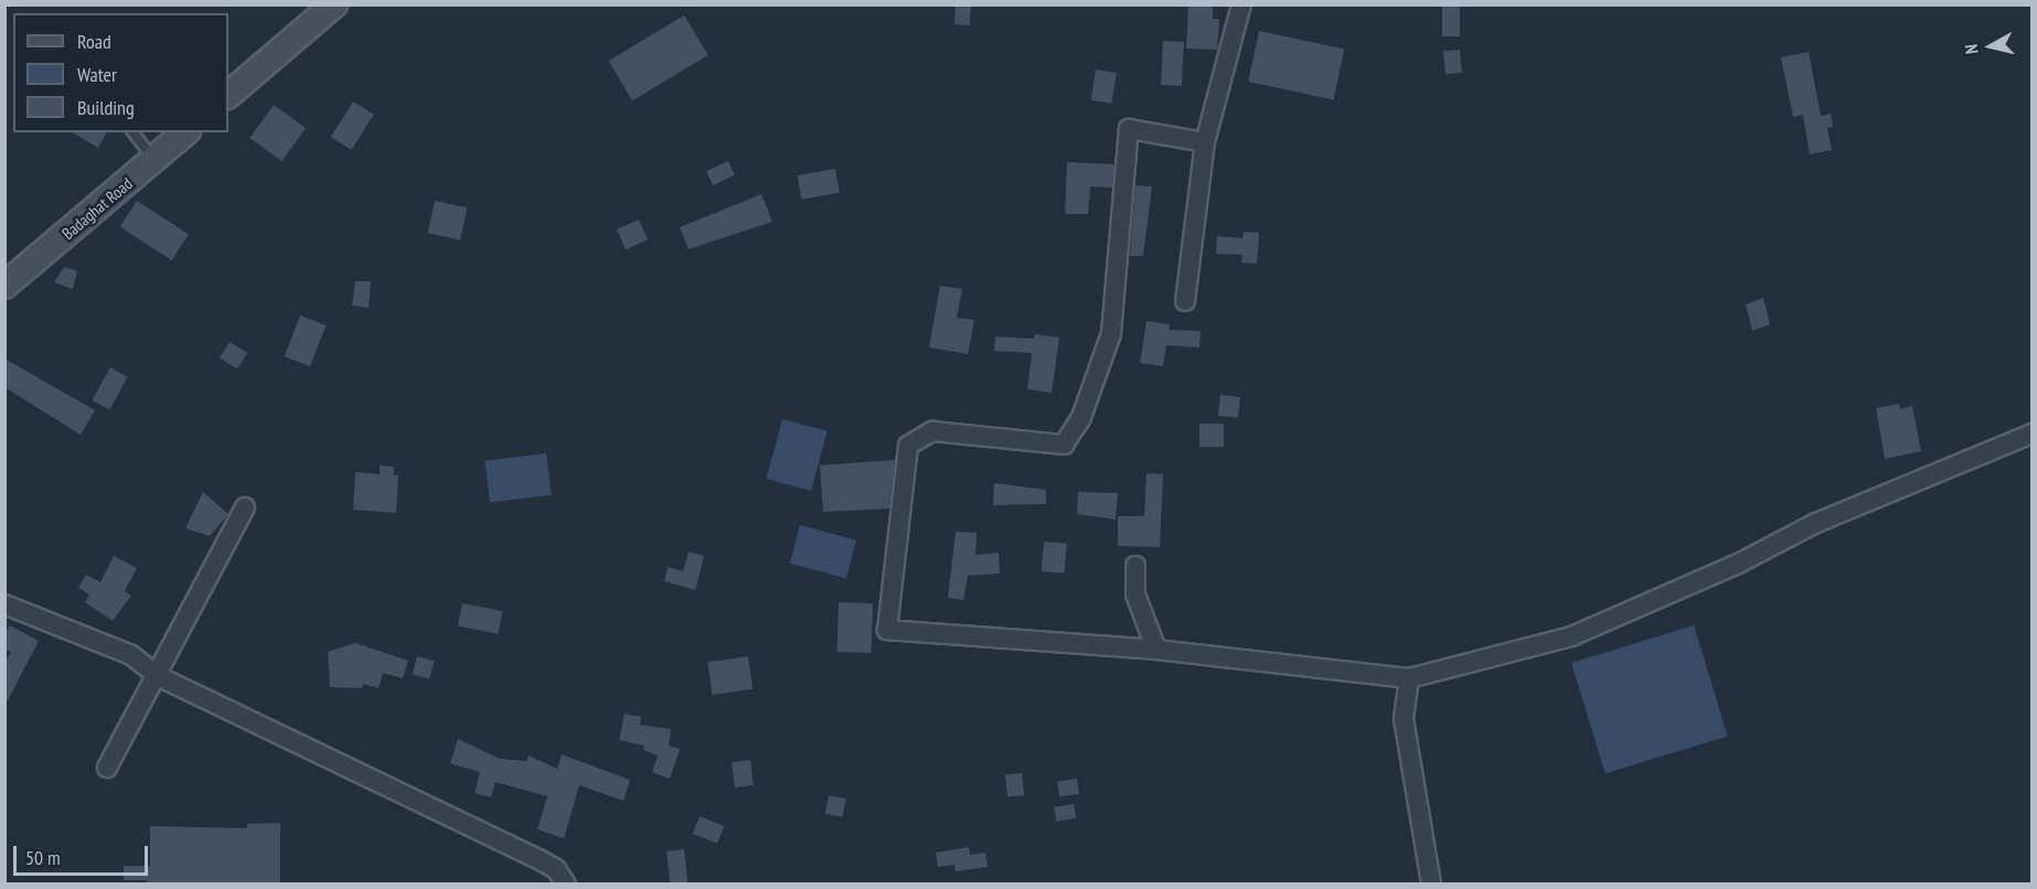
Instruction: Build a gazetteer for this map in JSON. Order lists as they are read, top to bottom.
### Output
{
  "streets": {
    "main road": ["Badaghat Road"]
  },
  "legend": ["Road", "Water", "Building"],
  "scale_bar": "50 m",
  "north": "left"
}
